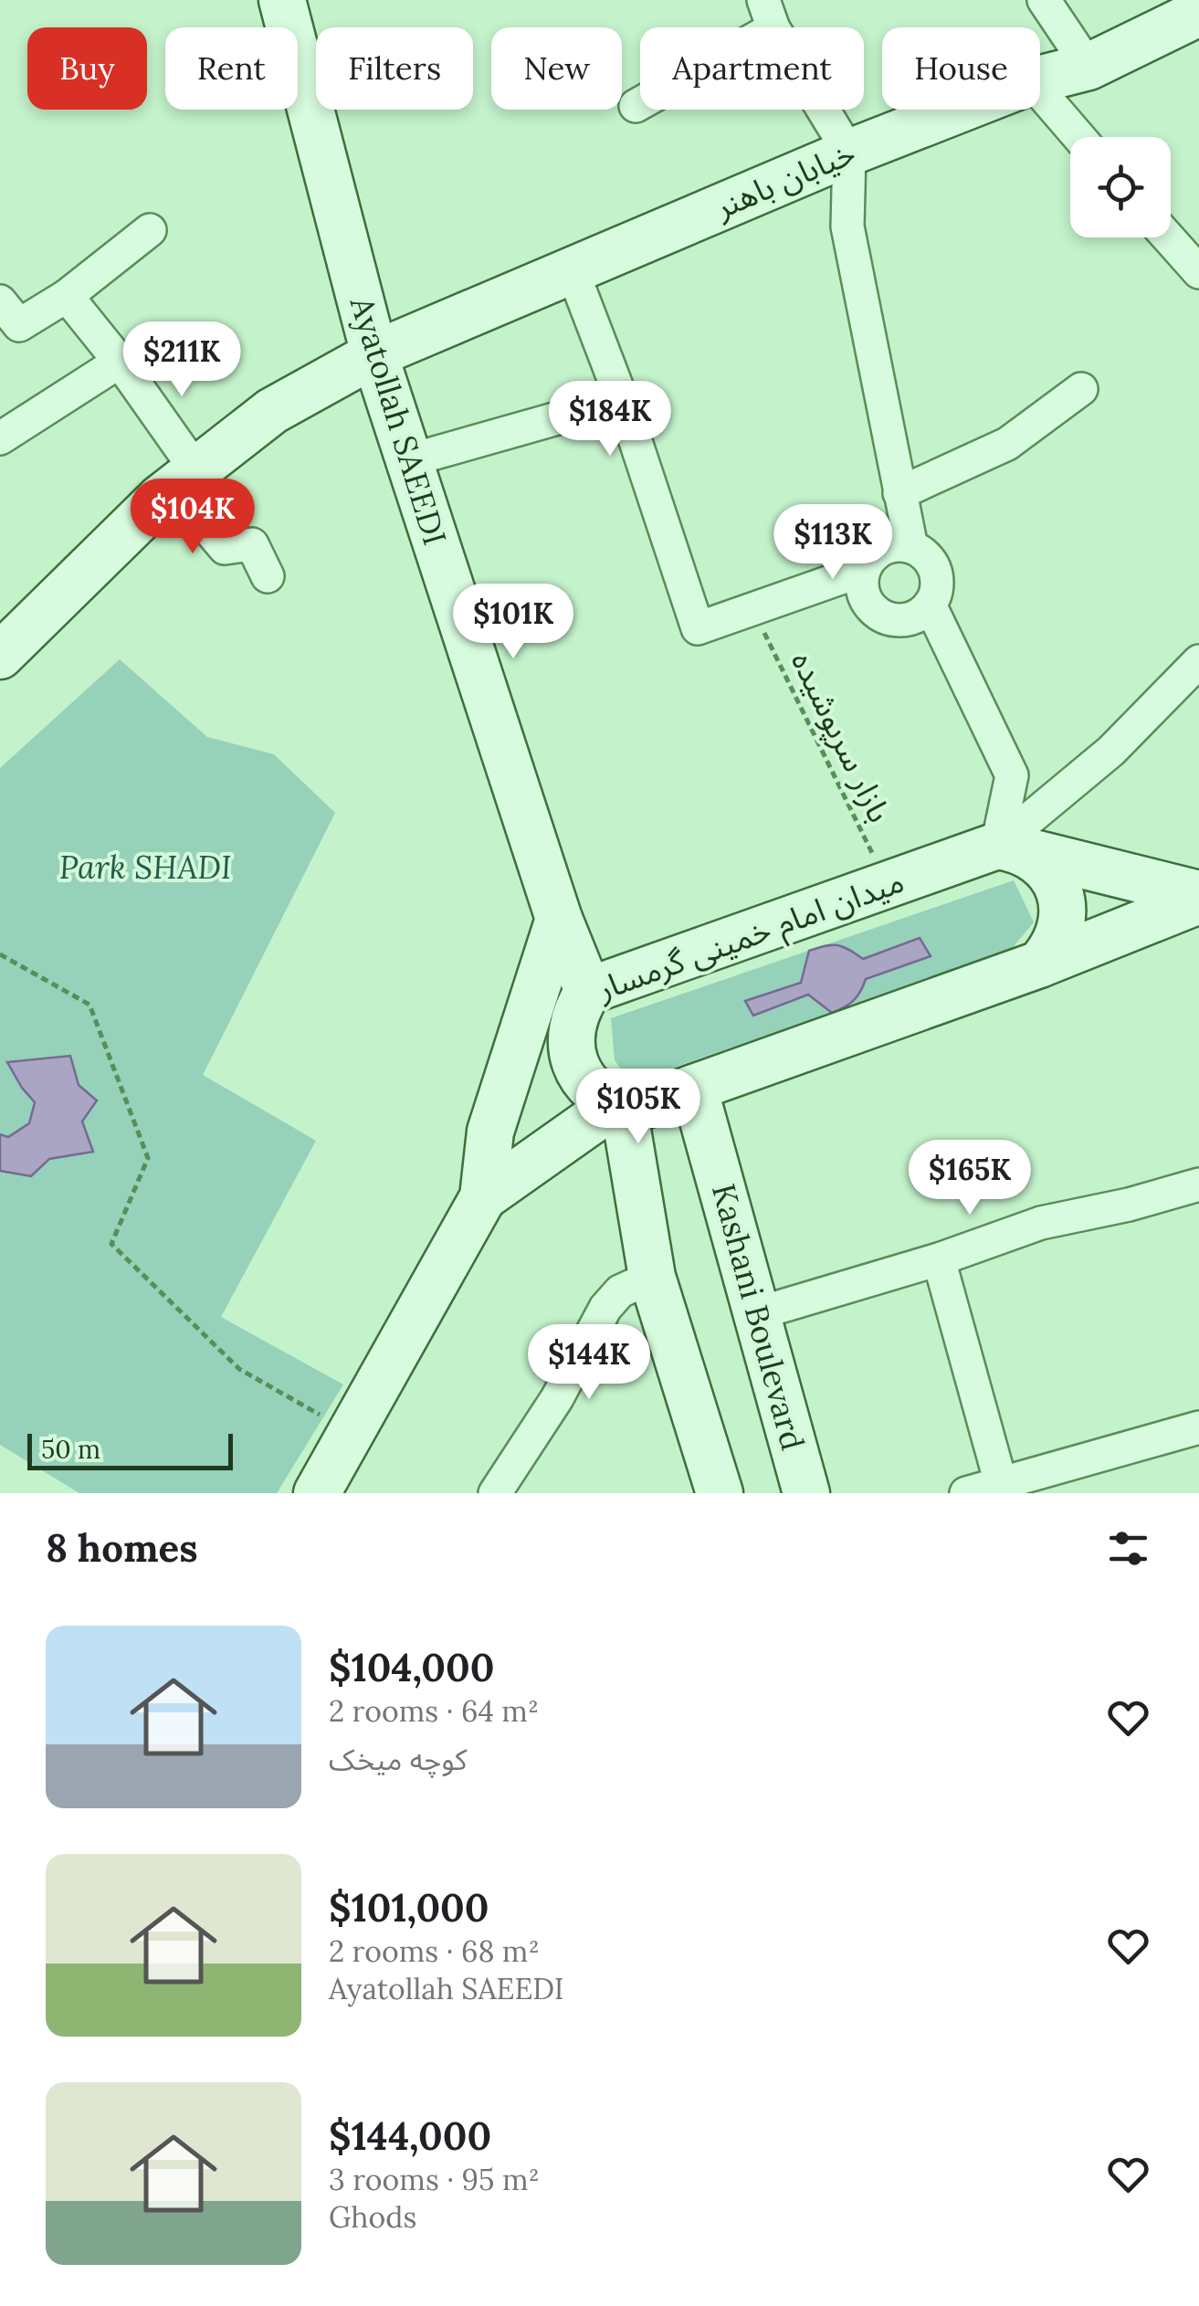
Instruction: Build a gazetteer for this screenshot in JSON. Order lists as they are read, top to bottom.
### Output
{
  "streets": {
    "main road": [
      "خیابان باهنر",
      "Ayatollah SAEEDI",
      "میدان امام خمینی گرمسار",
      "Kashani Boulevard"
    ],
    "path": ["بازار سرپوشیده"]
  },
  "crossings": [
    ["خیابان باهنر", "Ayatollah SAEEDI"],
    ["Ayatollah SAEEDI", "میدان امام خمینی گرمسار"],
    ["بازار سرپوشیده", "میدان امام خمینی گرمسار"]
  ],
  "parks": ["Park SHADI"],
  "scale_bar": "50 m",
  "page": {
    "chip": [
      "Buy",
      "Rent",
      "Filters",
      "New",
      "Apartment",
      "House"
    ],
    "price": [
      "$211K",
      "$184K",
      "$104K",
      "$113K",
      "$101K",
      "$105K",
      "$165K",
      "$144K"
    ],
    "scale": "50 m",
    "heading": "8 homes",
    "list": [
      {
        "name": "$104,000",
        "note": "2 rooms · 64 m² · کوچه میخک"
      },
      {
        "name": "$101,000",
        "note": "2 rooms · 68 m² · Ayatollah SAEEDI"
      },
      {
        "name": "$144,000",
        "note": "3 rooms · 95 m² · Ghods"
      }
    ]
  }
}
